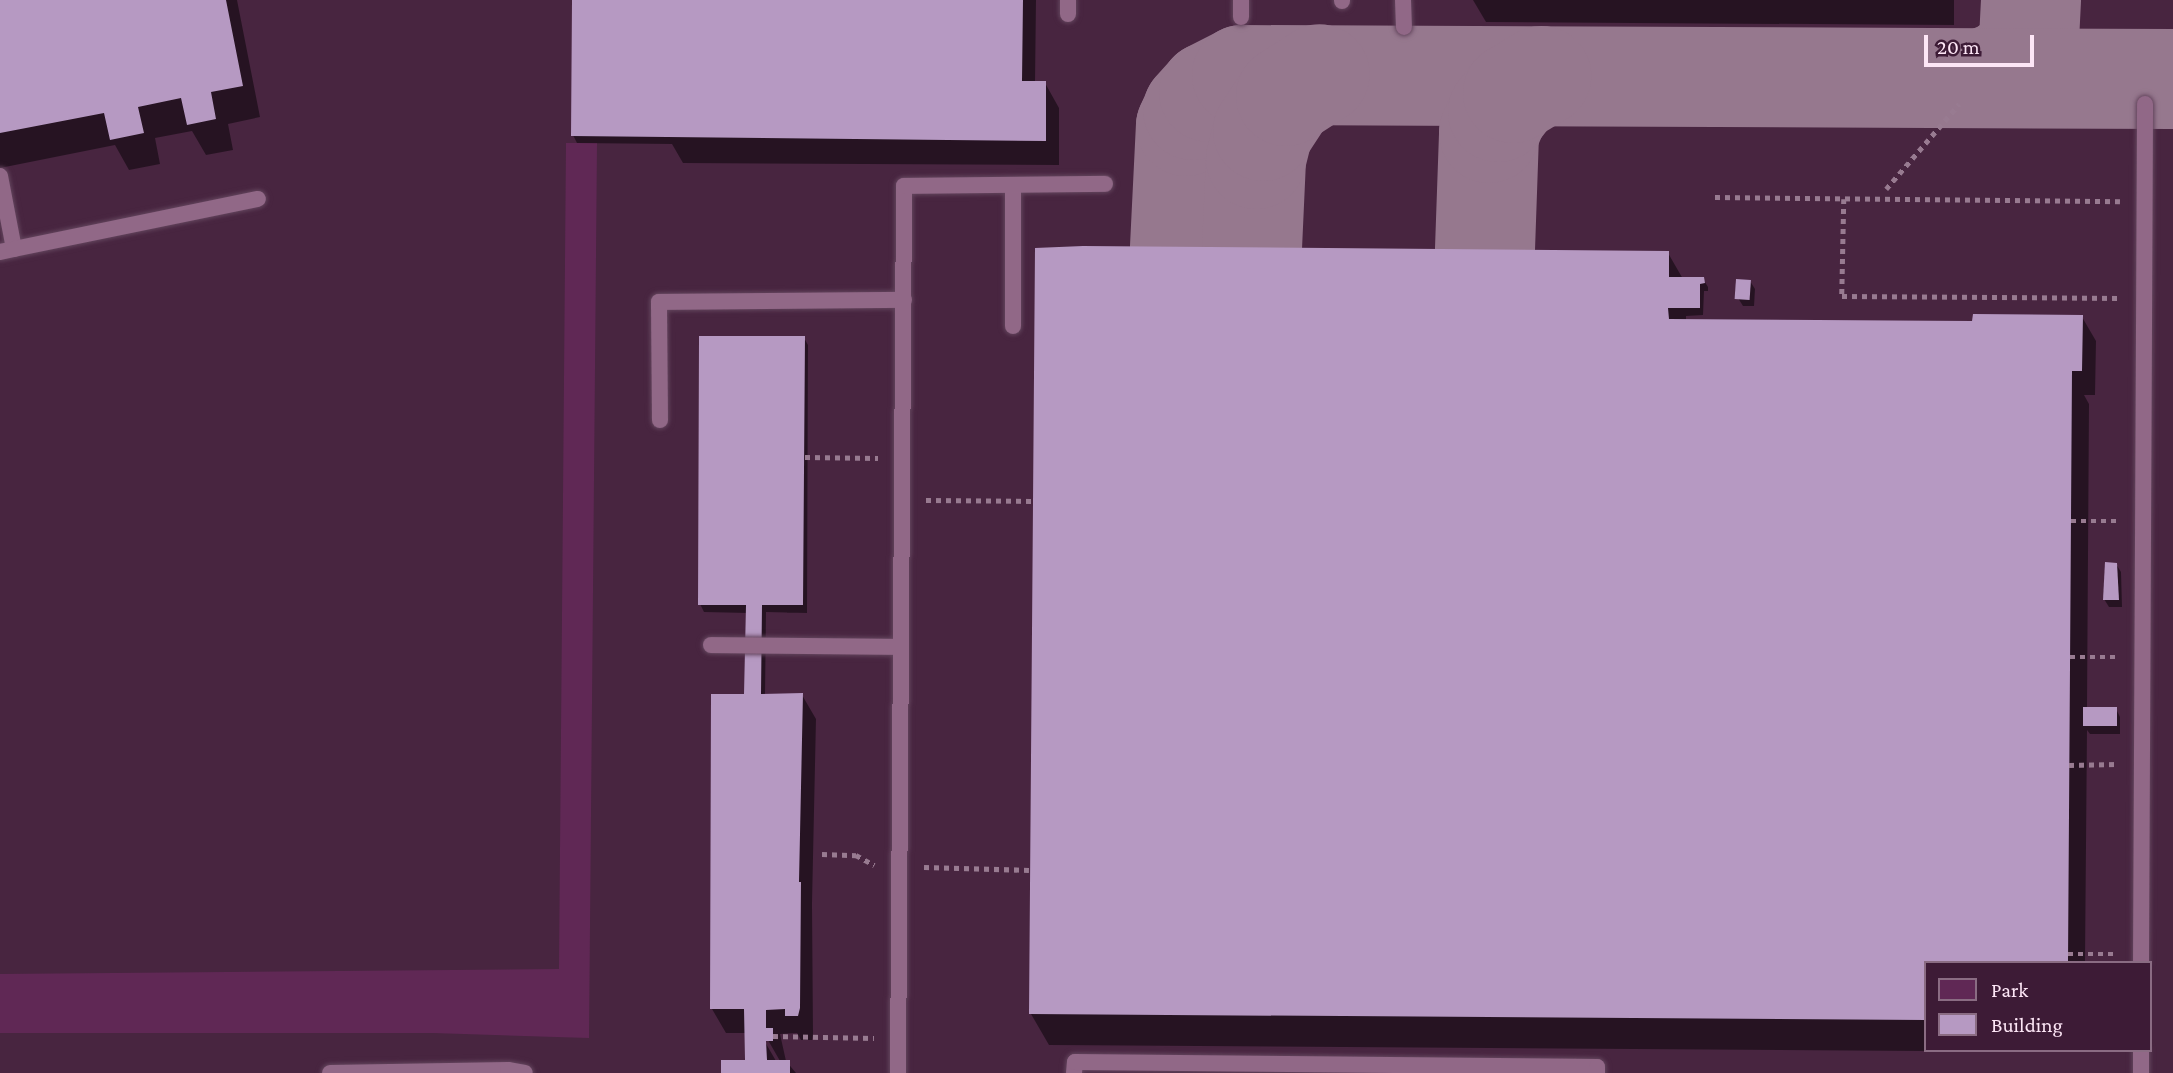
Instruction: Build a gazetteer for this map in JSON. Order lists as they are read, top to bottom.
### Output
{
  "legend": ["Park", "Building"],
  "scale_bar": "20 m"
}
